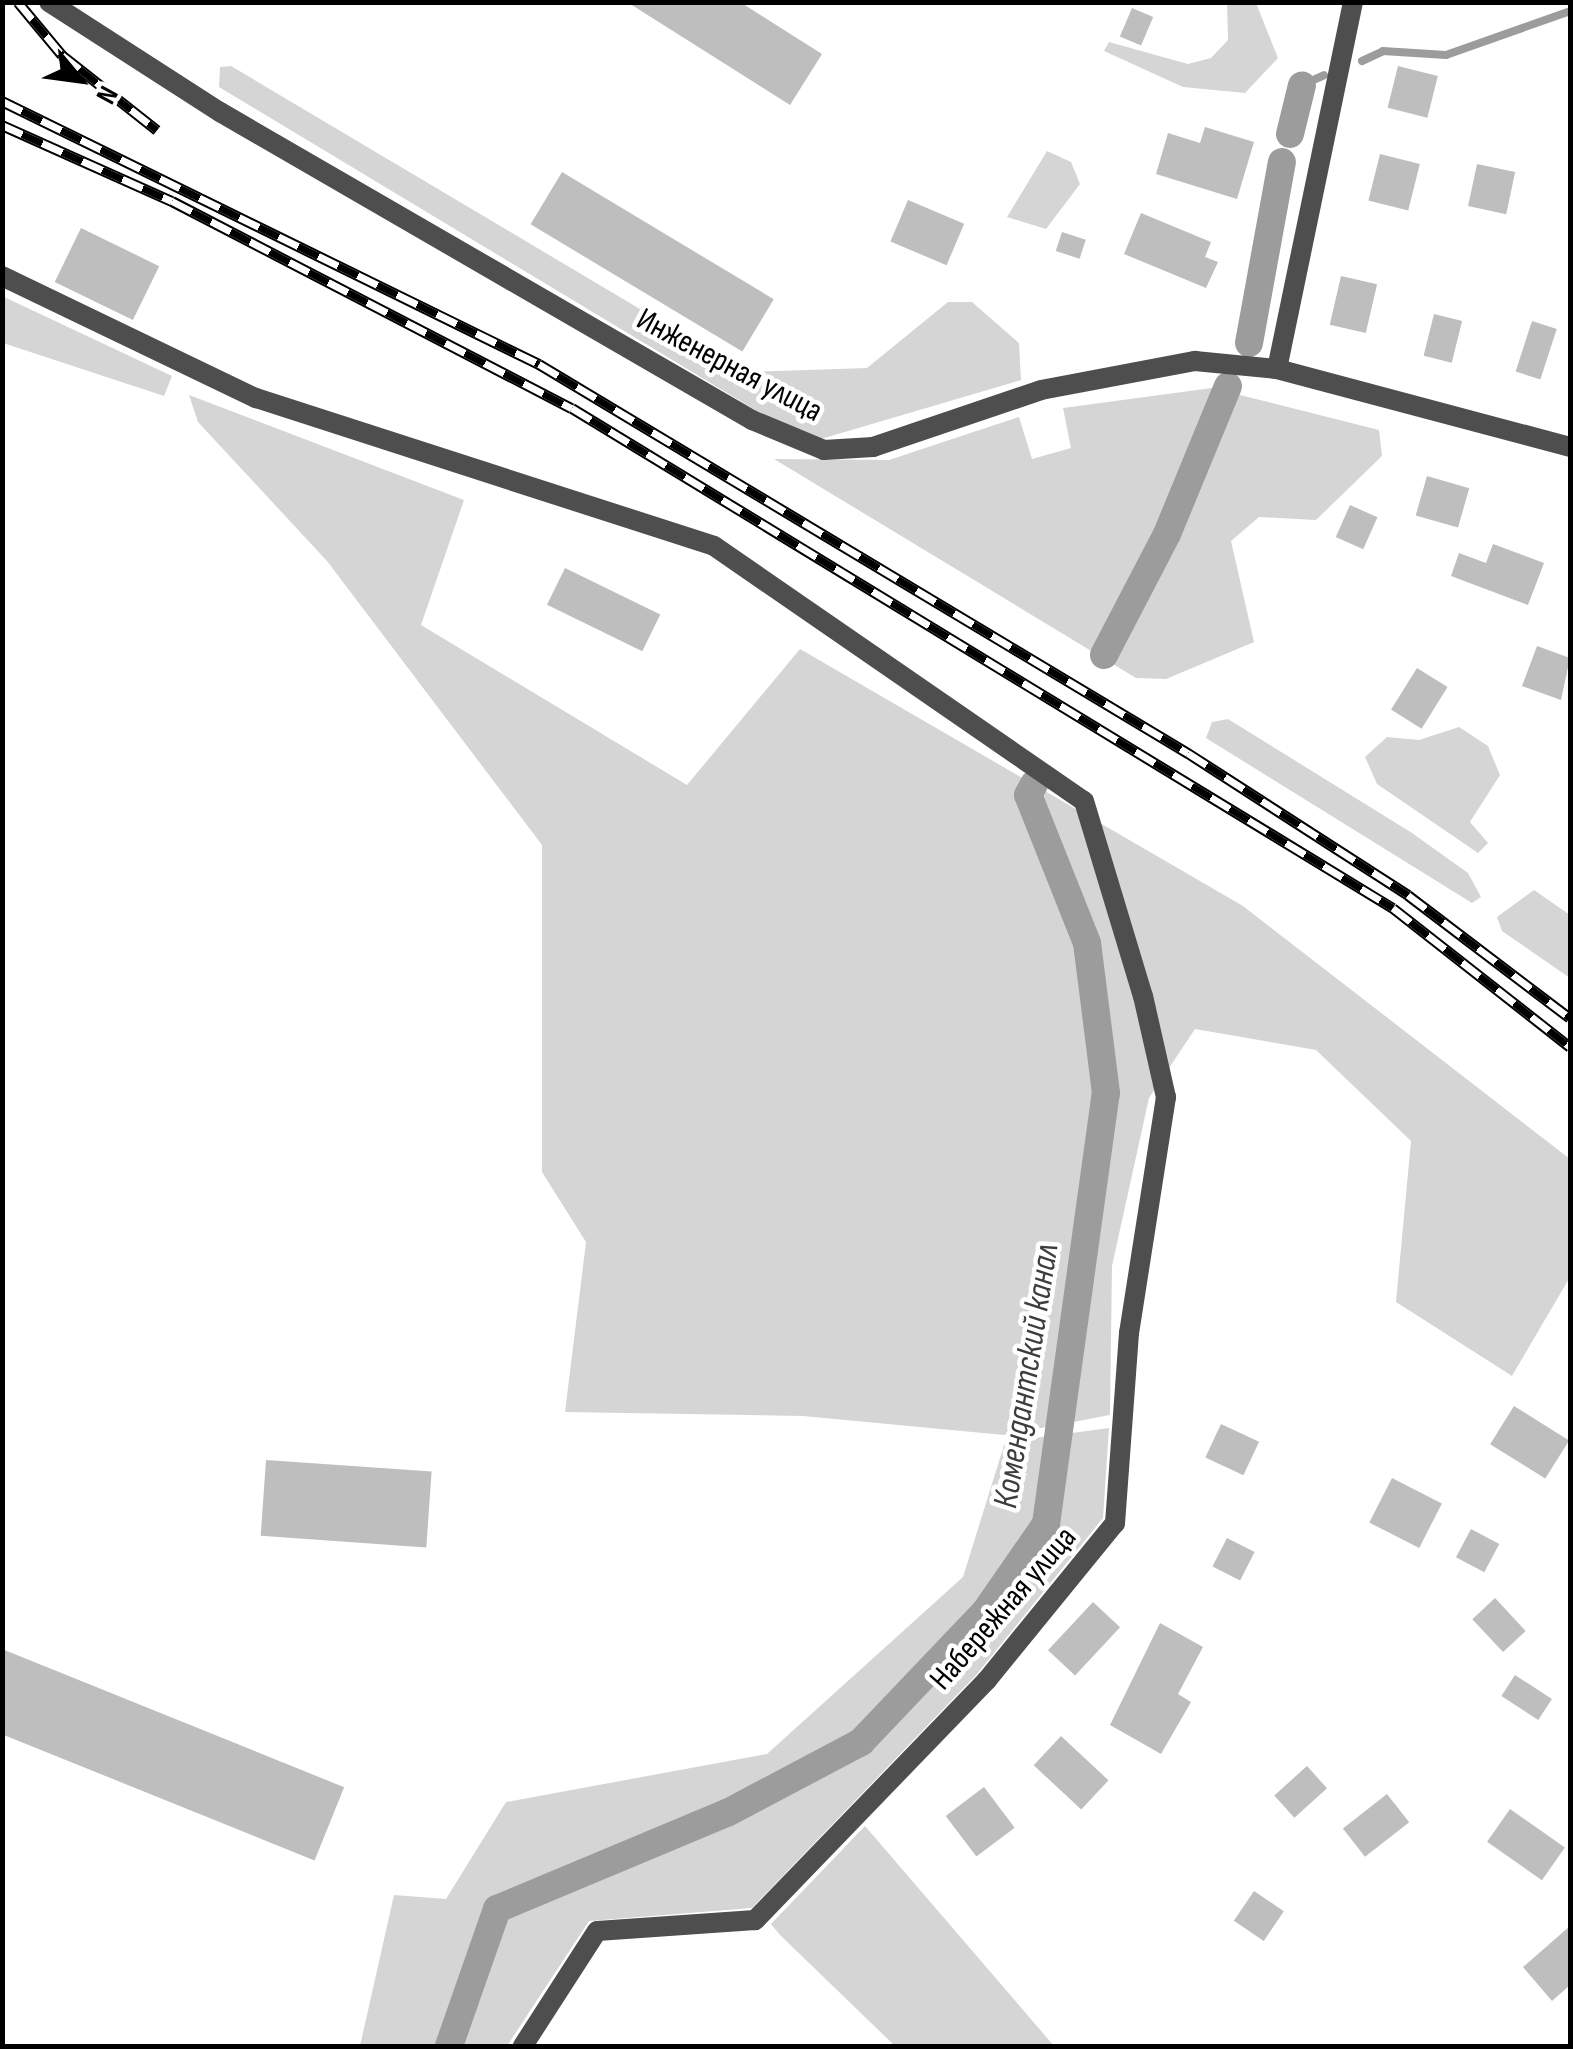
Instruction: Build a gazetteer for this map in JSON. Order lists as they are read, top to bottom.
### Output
{
  "streets": {
    "street": ["Инженерная улица", "Набережная улица"]
  },
  "water": ["Комендантский канал"],
  "north": "bottom right"
}
